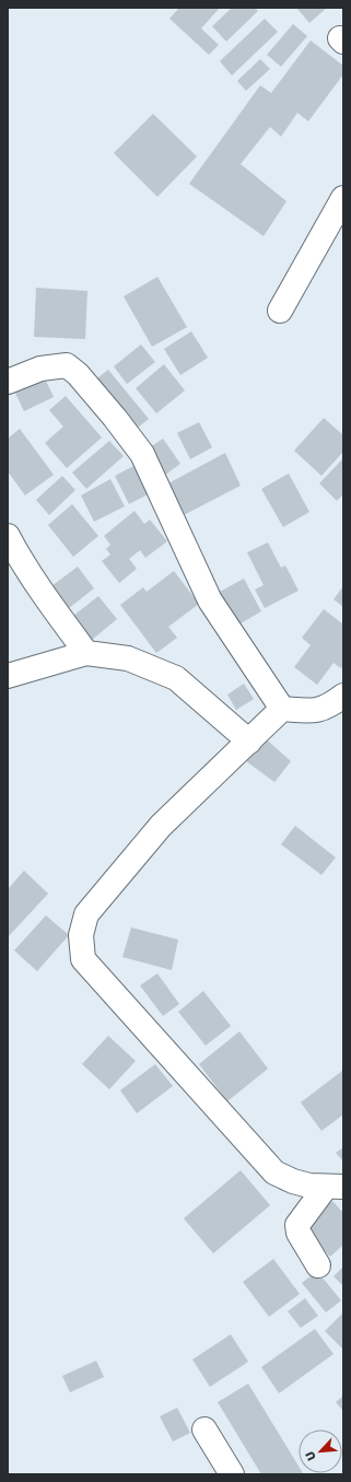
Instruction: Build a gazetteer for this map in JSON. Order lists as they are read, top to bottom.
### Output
{
  "north": "bottom left"
}
